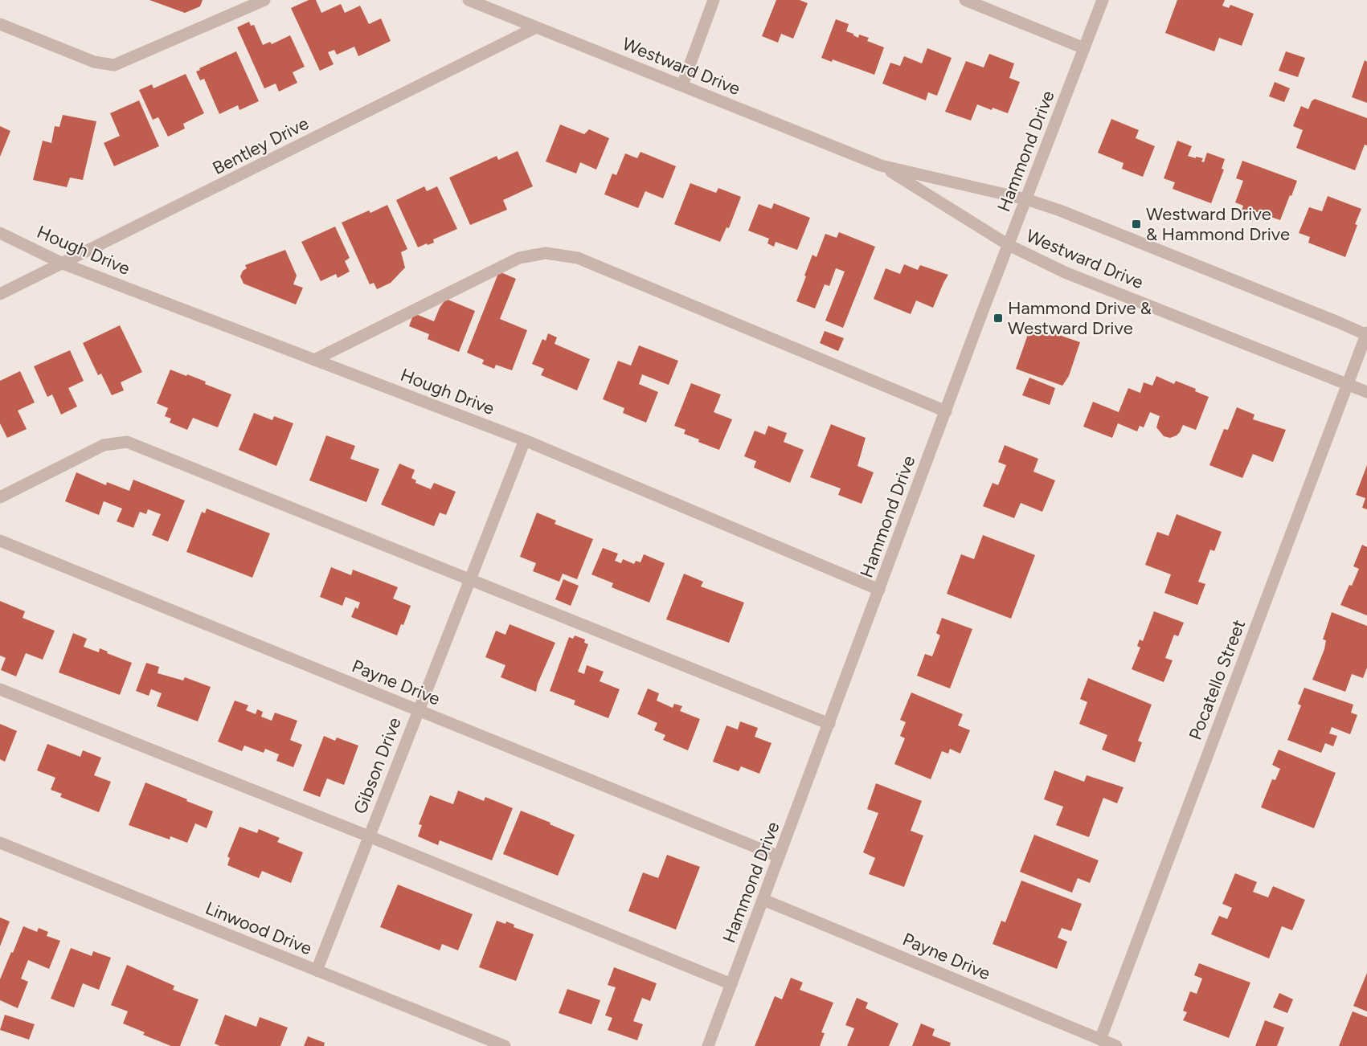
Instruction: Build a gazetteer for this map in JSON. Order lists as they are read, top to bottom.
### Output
{
  "streets": {
    "street": [
      "Westward Drive",
      "Bentley Drive",
      "Hammond Drive",
      "Hough Drive",
      "Pocatello Street",
      "Payne Drive",
      "Gibson Drive",
      "Linwood Drive"
    ]
  },
  "crossings": [
    ["Westward Drive", "Bentley Drive"],
    ["Westward Drive", "Hammond Drive"],
    ["Westward Drive", "Pocatello Street"],
    ["Bentley Drive", "Hough Drive"],
    ["Hammond Drive", "Hough Drive"],
    ["Hammond Drive", "Payne Drive"],
    ["Hough Drive", "Gibson Drive"],
    ["Pocatello Street", "Payne Drive"],
    ["Payne Drive", "Gibson Drive"],
    ["Gibson Drive", "Linwood Drive"]
  ],
  "places": {
    "transit": ["Westward Drive & Hammond Drive", "Hammond Drive & Westward Drive"]
  }
}
